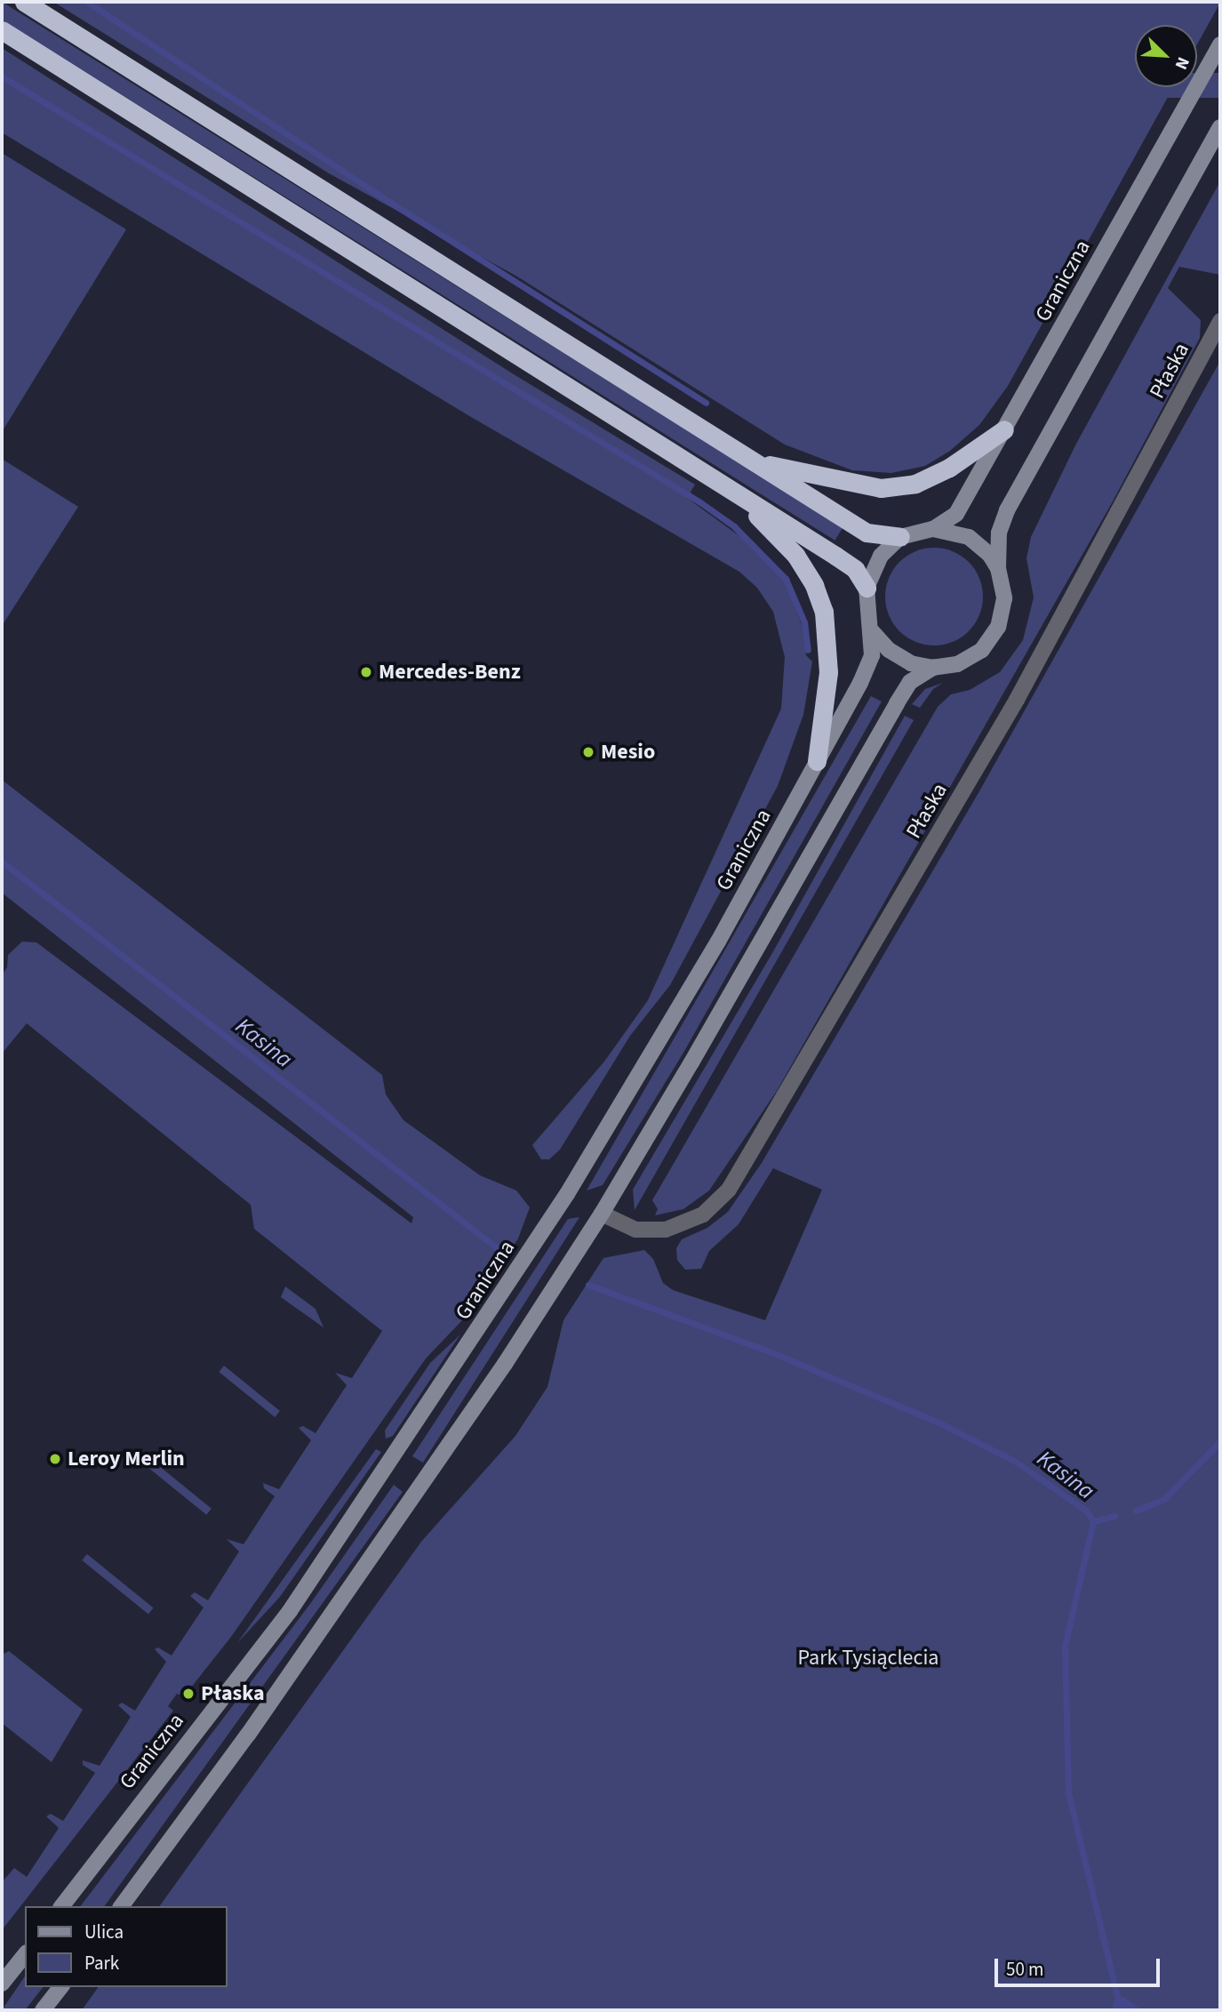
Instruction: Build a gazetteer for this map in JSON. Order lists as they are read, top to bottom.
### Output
{
  "streets": {
    "main road": ["Graniczna"],
    "street": ["Płaska"]
  },
  "water": ["Kasina"],
  "parks": ["Park Tysiąclecia"],
  "places": [
    "Mercedes-Benz",
    "Mesio",
    "Leroy Merlin",
    "Płaska"
  ],
  "legend": ["Ulica", "Park"],
  "scale_bar": "50 m",
  "north": "bottom right"
}
